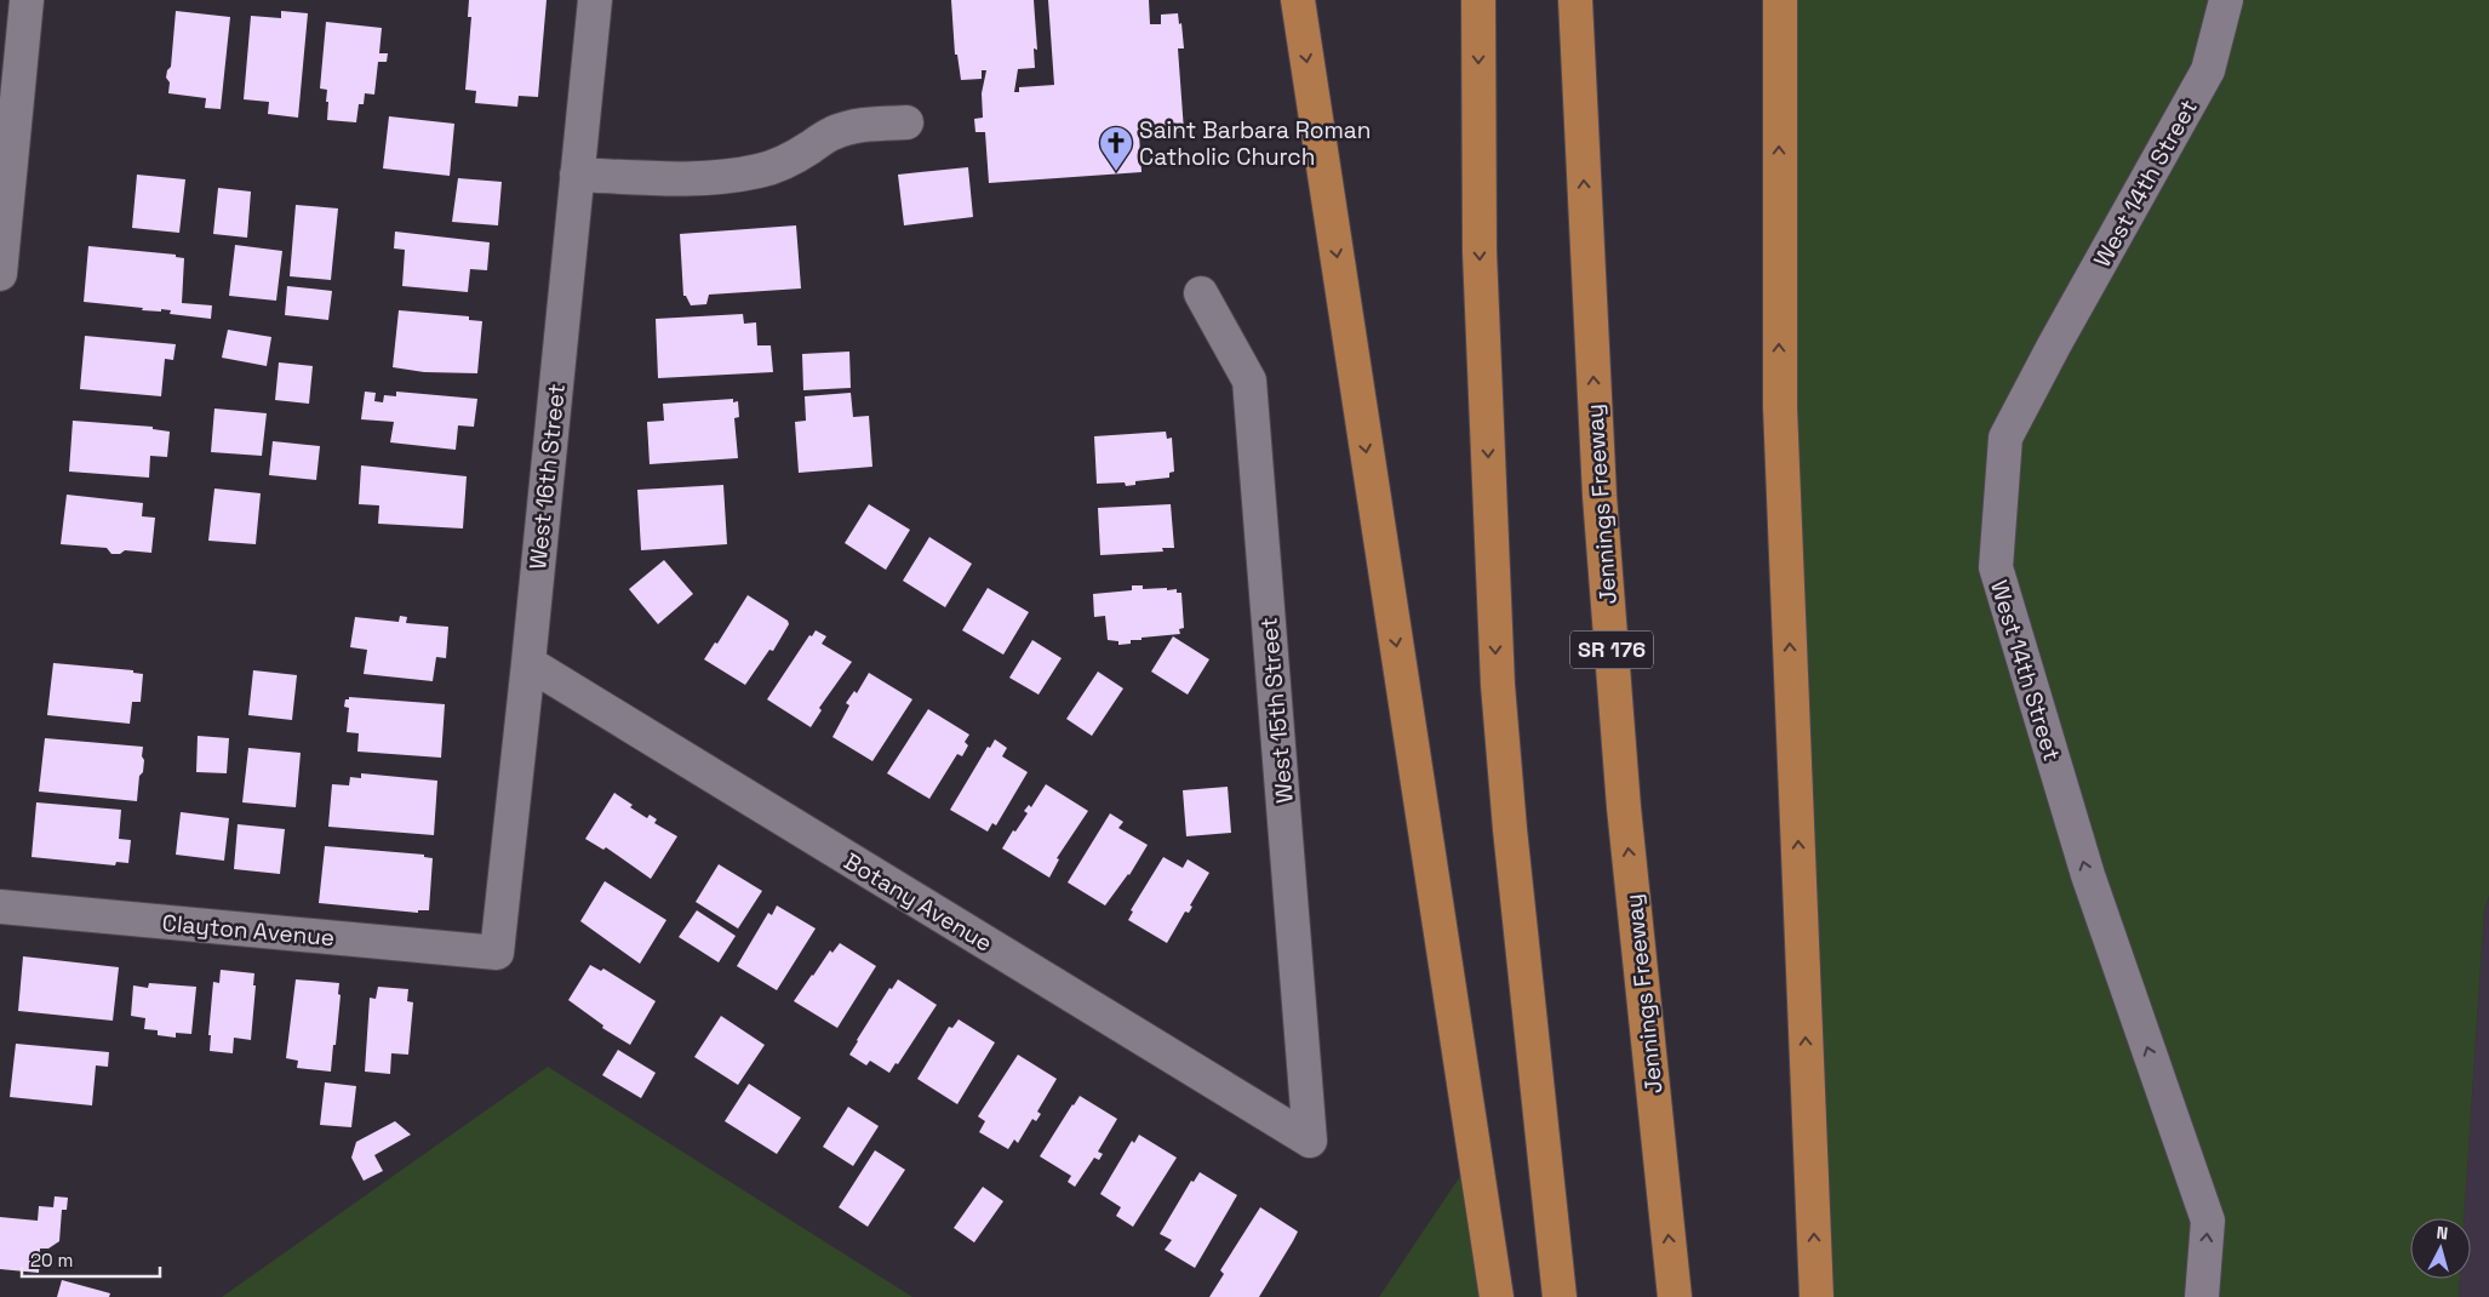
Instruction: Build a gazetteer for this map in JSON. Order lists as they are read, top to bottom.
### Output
{
  "streets": {
    "highway": ["Jennings Freeway", "SR 176"],
    "street": [
      "West 14th Street",
      "West 16th Street",
      "West 15th Street",
      "Botany Avenue",
      "Clayton Avenue"
    ]
  },
  "crossings": [
    ["West 16th Street", "Botany Avenue"],
    ["West 16th Street", "Clayton Avenue"],
    ["West 15th Street", "Botany Avenue"]
  ],
  "one_way": ["West 14th Street"],
  "places": {
    "church": ["Saint Barbara Roman Catholic Church"]
  },
  "scale_bar": "20 m",
  "north": "top"
}
